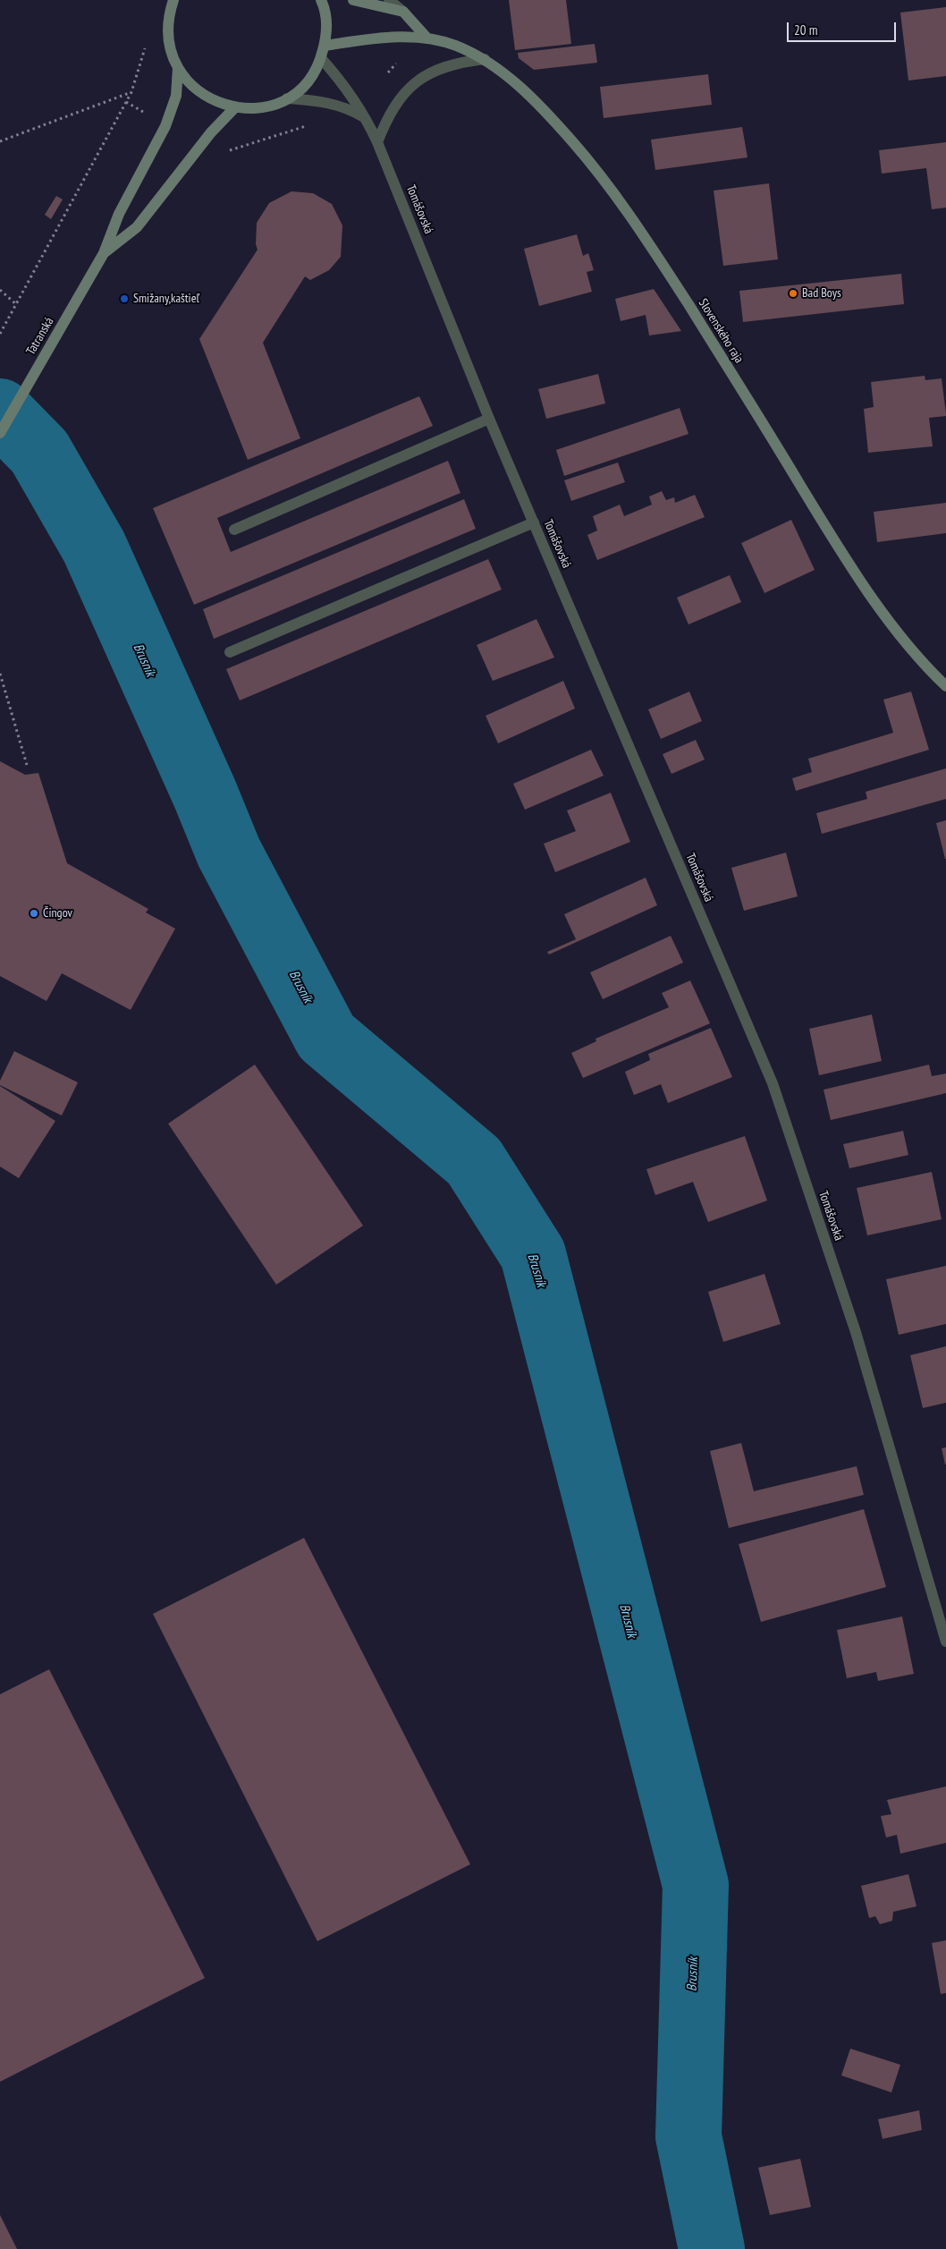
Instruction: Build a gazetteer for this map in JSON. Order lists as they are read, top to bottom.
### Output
{
  "streets": {
    "street": ["Tomášovská", "Slovenského raja", "Tatranská"]
  },
  "crossings": [
    ["Tomášovská", "Tatranská"],
    ["Slovenského raja", "Tatranská"]
  ],
  "water": ["Brusník"],
  "places": ["Bad Boys", "Smižany,kaštieľ", "Čingov"],
  "scale_bar": "20 m"
}
